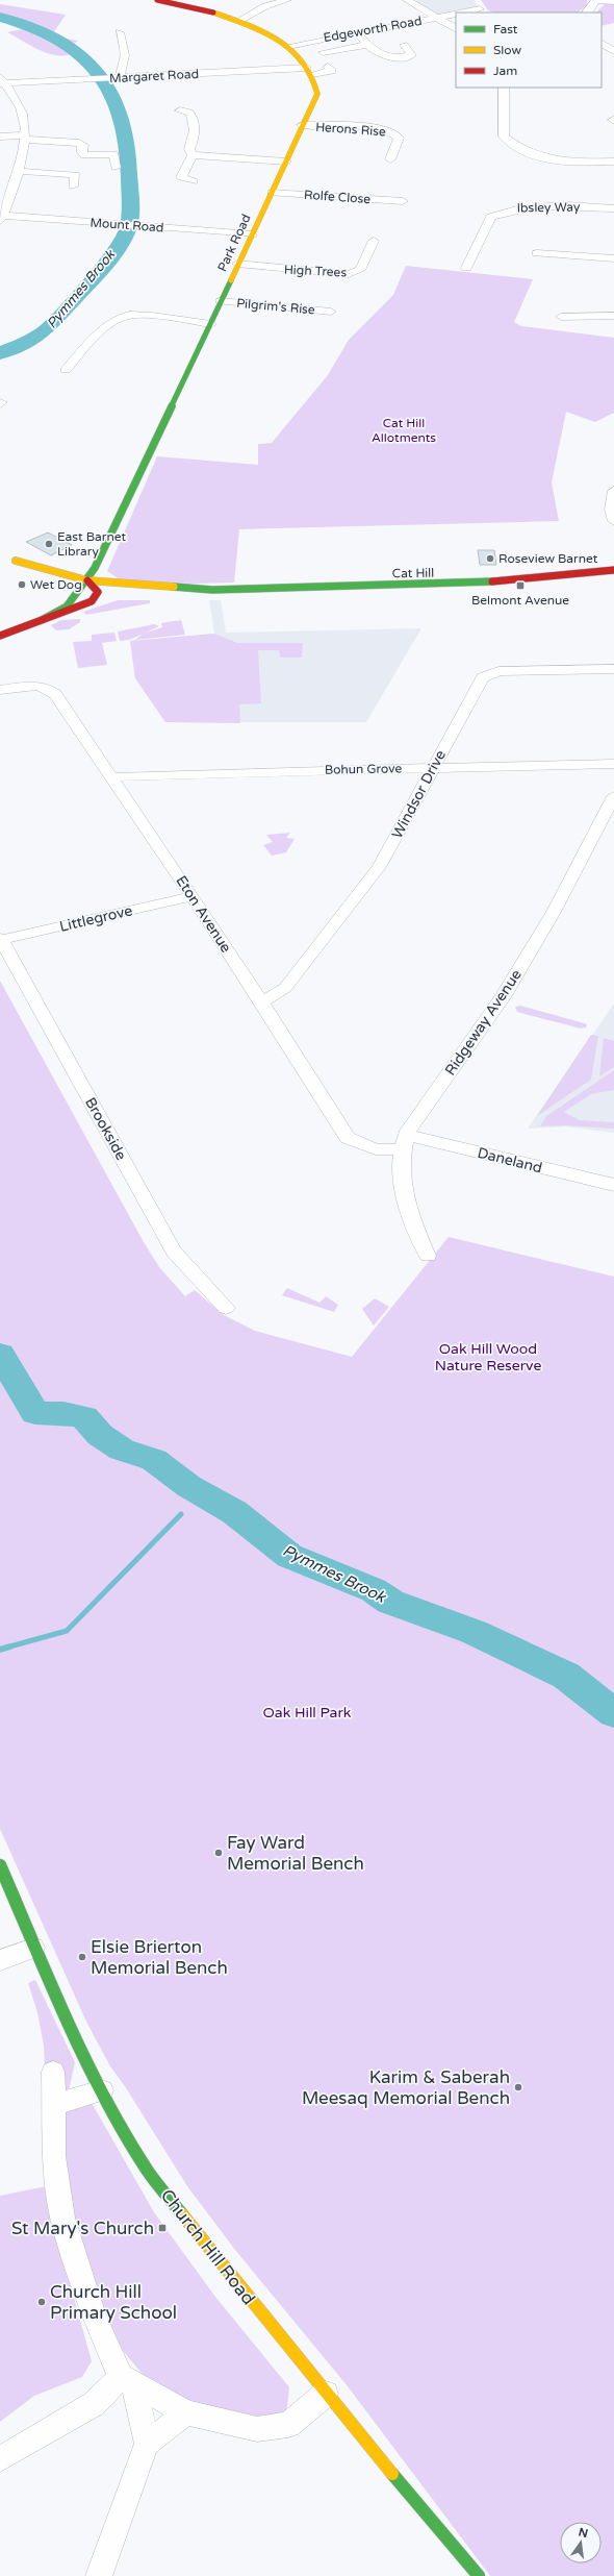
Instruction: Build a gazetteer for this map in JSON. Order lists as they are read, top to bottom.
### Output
{
  "streets": {
    "street": [
      "Edgeworth Road",
      "Margaret Road",
      "Herons Rise",
      "Rolfe Close",
      "Ibsley Way",
      "Mount Road",
      "Park Road",
      "High Trees",
      "Pilgrim's Rise",
      "Cat Hill",
      "Bohun Grove",
      "Windsor Drive",
      "Eton Avenue",
      "Littlegrove",
      "Ridgeway Avenue",
      "Brookside",
      "Daneland",
      "Church Hill Road"
    ]
  },
  "crossings": [
    ["Edgeworth Road", "Park Road"],
    ["Margaret Road", "Park Road"],
    ["Herons Rise", "Park Road"],
    ["Rolfe Close", "Park Road"],
    ["Mount Road", "Park Road"],
    ["Park Road", "High Trees"],
    ["Park Road", "Pilgrim's Rise"],
    ["Park Road", "Cat Hill"],
    ["Bohun Grove", "Windsor Drive"],
    ["Bohun Grove", "Eton Avenue"],
    ["Windsor Drive", "Eton Avenue"],
    ["Eton Avenue", "Littlegrove"],
    ["Eton Avenue", "Ridgeway Avenue"],
    ["Eton Avenue", "Daneland"],
    ["Littlegrove", "Brookside"],
    ["Ridgeway Avenue", "Daneland"]
  ],
  "water": ["Pymmes Brook"],
  "parks": ["Cat Hill Allotments", "Oak Hill Wood Nature Reserve", "Oak Hill Park"],
  "places": {
    "other": [
      "East Barnet Library",
      "Roseview Barnet",
      "Wet Dog",
      "Fay Ward Memorial Bench",
      "Elsie Brierton Memorial Bench",
      "Karim & Saberah Meesaq Memorial Bench",
      "Church Hill Primary School"
    ],
    "transit": ["Belmont Avenue", "St Mary's Church"]
  },
  "legend": ["Fast", "Slow", "Jam"],
  "north": "top"
}
